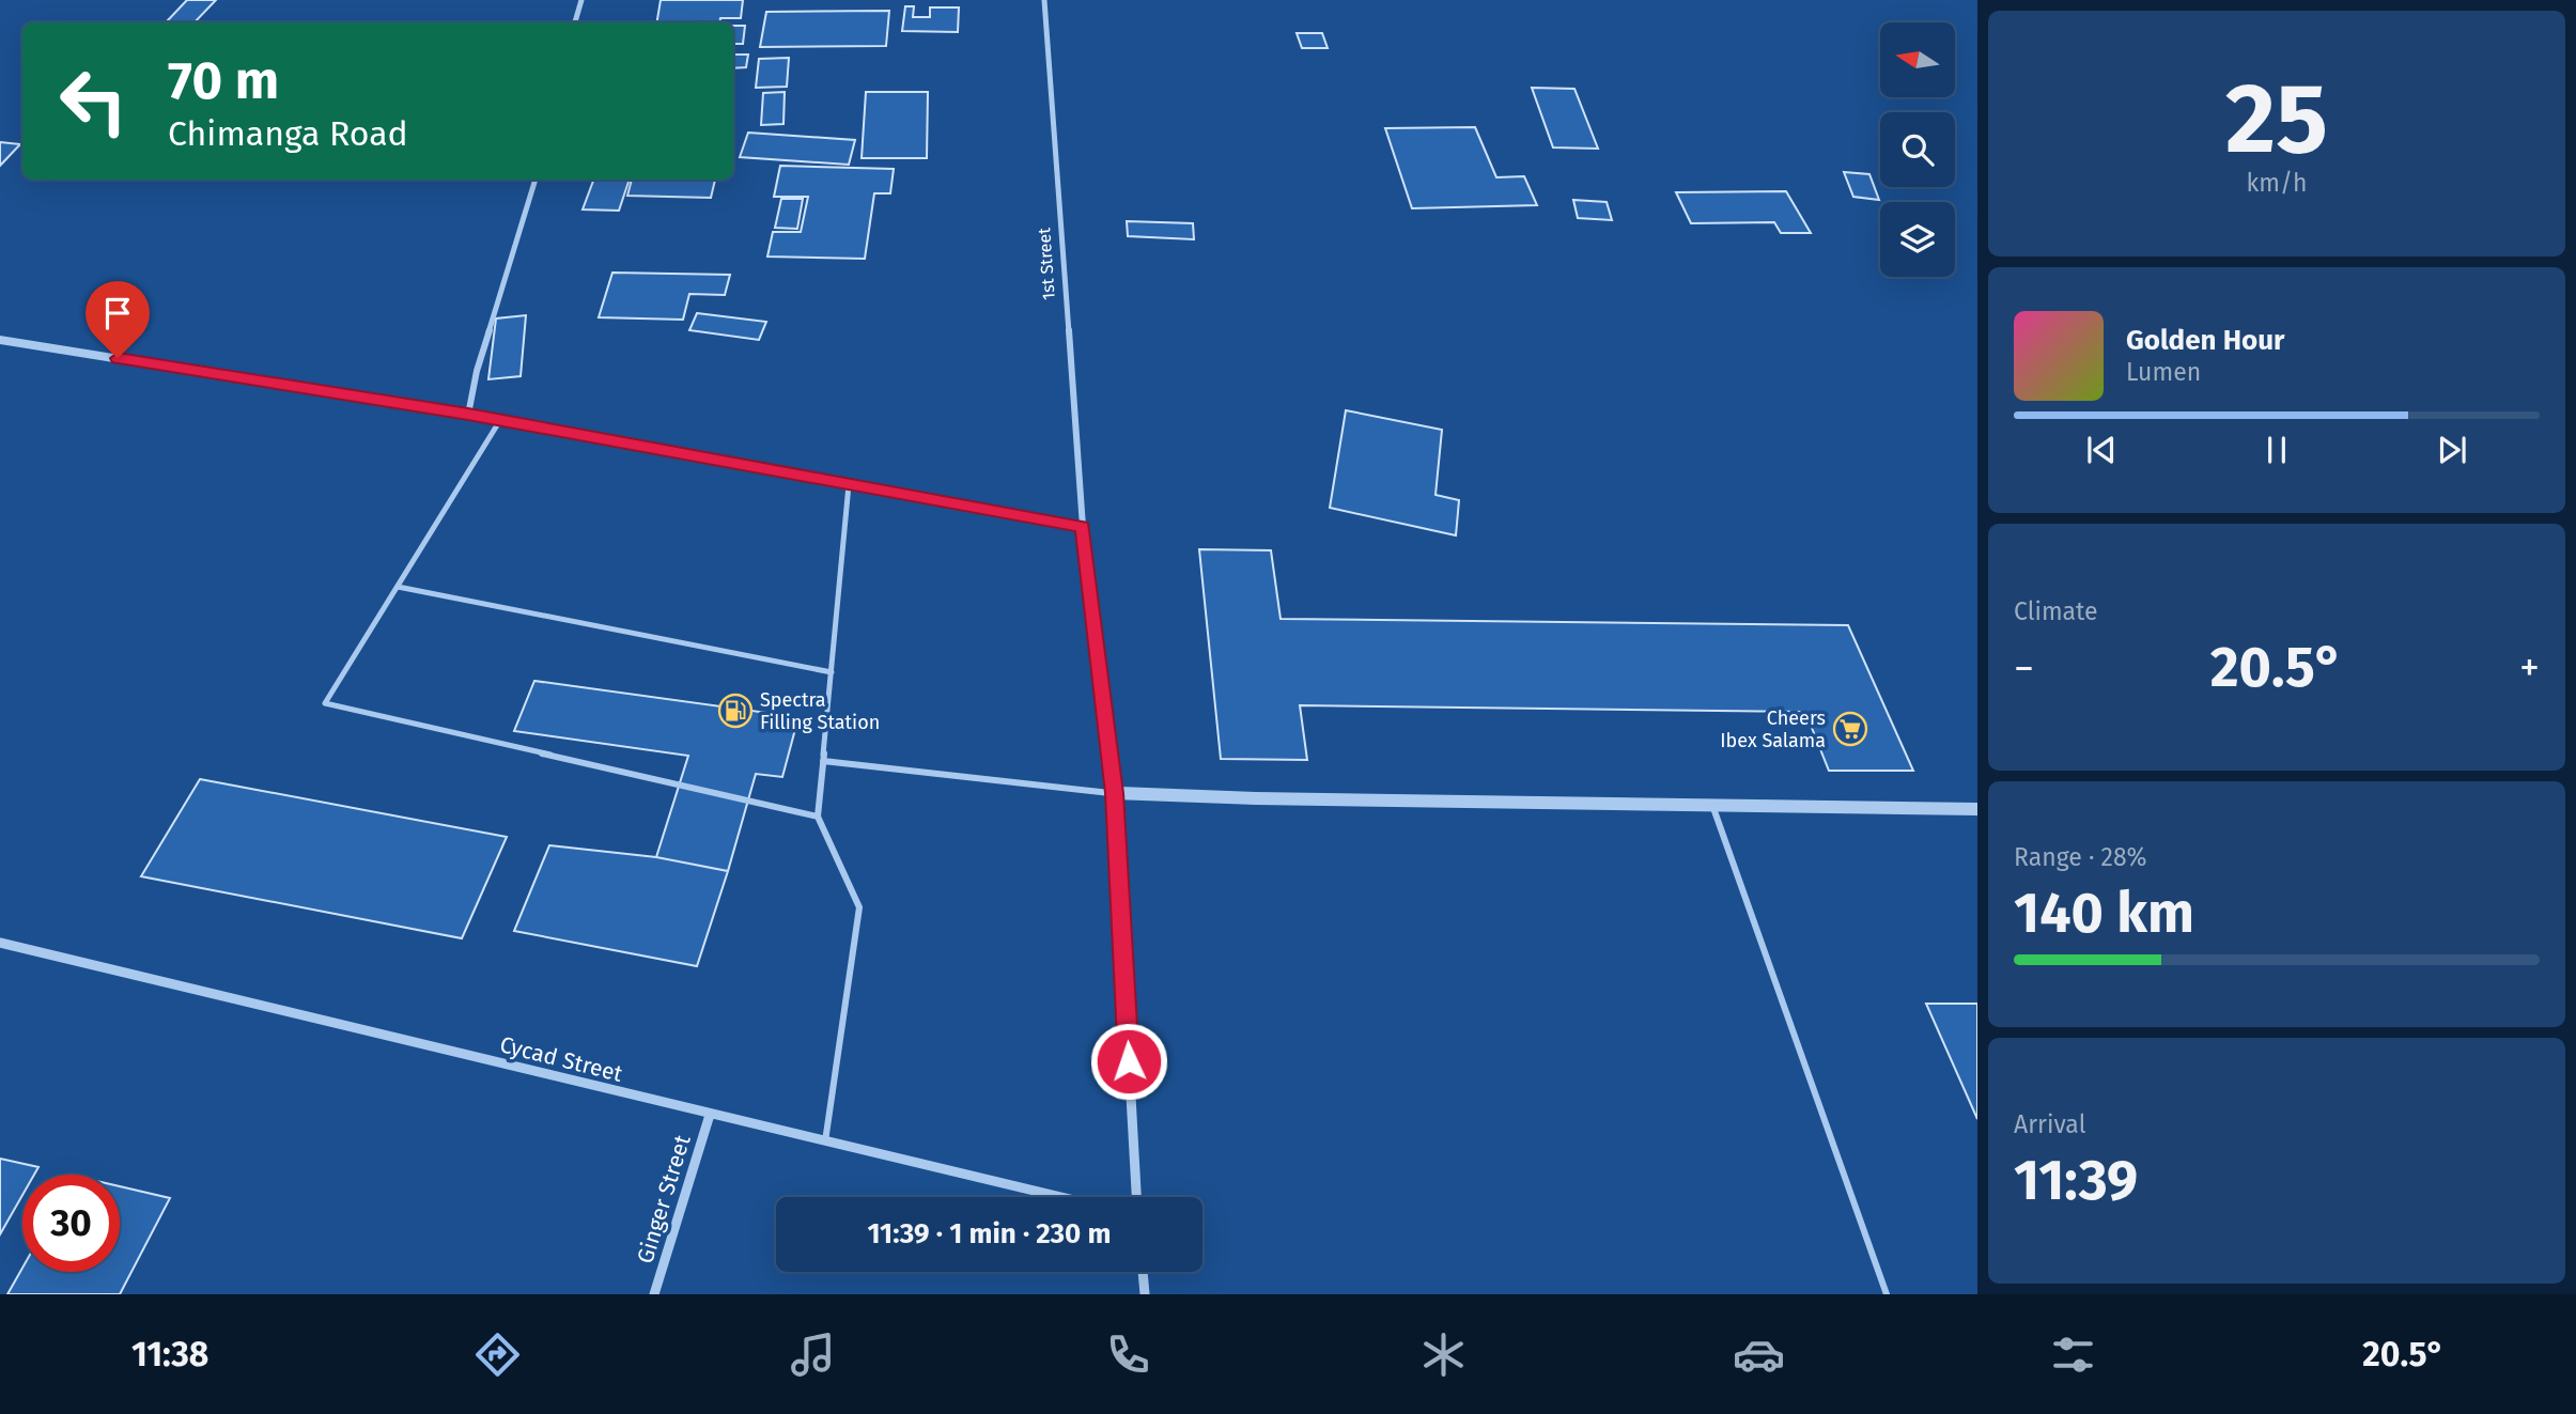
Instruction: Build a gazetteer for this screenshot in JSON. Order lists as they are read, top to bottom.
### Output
{
  "streets": {
    "street": ["1st Street", "Cycad Street", "Ginger Street"]
  },
  "crossings": [
    ["Cycad Street", "Ginger Street"]
  ],
  "places": {
    "fuel station": ["Spectra Filling Station"],
    "supermarket": ["Cheers Ibex Salama"]
  },
  "north": "left",
  "page": {
    "tile": [
      ["25", "km/h"],
      "Climate",
      ["Range · 28%", "140 km"],
      ["Arrival", "11:39"]
    ],
    "turn": ["70 m", "Chimanga Road"],
    "song": ["Golden Hour", "Lumen"],
    "heat": ["−", "20.5°", "+"],
    "limit": "30",
    "trip": "11:39 · 1 min · 230 m",
    "tabs": ["11:38", "20.5°"]
  }
}
